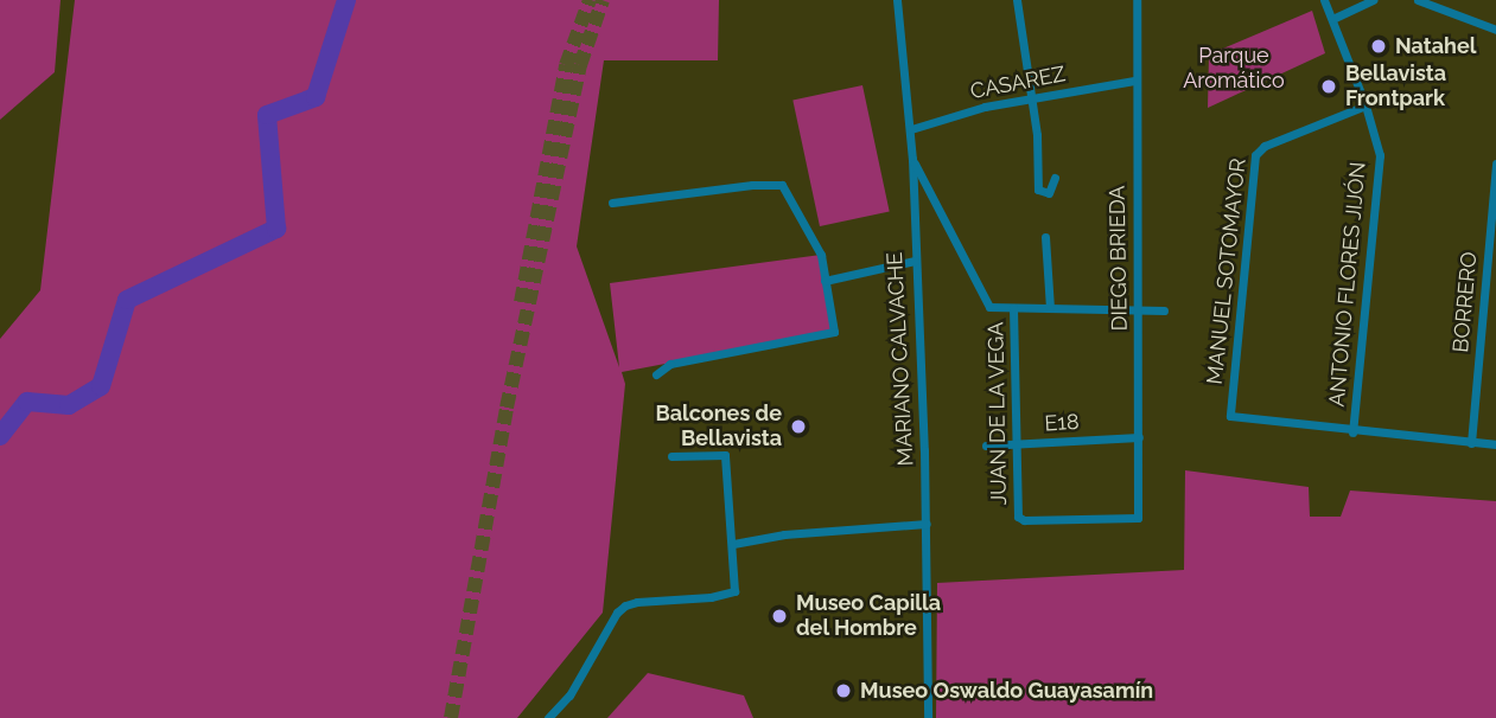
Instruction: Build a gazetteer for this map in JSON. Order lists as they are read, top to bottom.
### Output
{
  "streets": {
    "street": [
      "CASAREZ",
      "DIEGO BRIEDA",
      "MANUEL SOTOMAYOR",
      "ANTONIO FLORES JIJÓN",
      "BORRERO",
      "MARIANO CALVACHE",
      "JUAN DE LA VEGA",
      "E18"
    ]
  },
  "crossings": [
    ["CASAREZ", "DIEGO BRIEDA"],
    ["CASAREZ", "MARIANO CALVACHE"],
    ["DIEGO BRIEDA", "JUAN DE LA VEGA"],
    ["DIEGO BRIEDA", "E18"],
    ["MANUEL SOTOMAYOR", "ANTONIO FLORES JIJÓN"],
    ["JUAN DE LA VEGA", "E18"]
  ],
  "parks": ["Parque Aromático"],
  "places": [
    "Natahel",
    "Bellavista Frontpark",
    "Balcones de Bellavista",
    "Museo Capilla del Hombre",
    "Museo Oswaldo Guayasamín"
  ]
}
